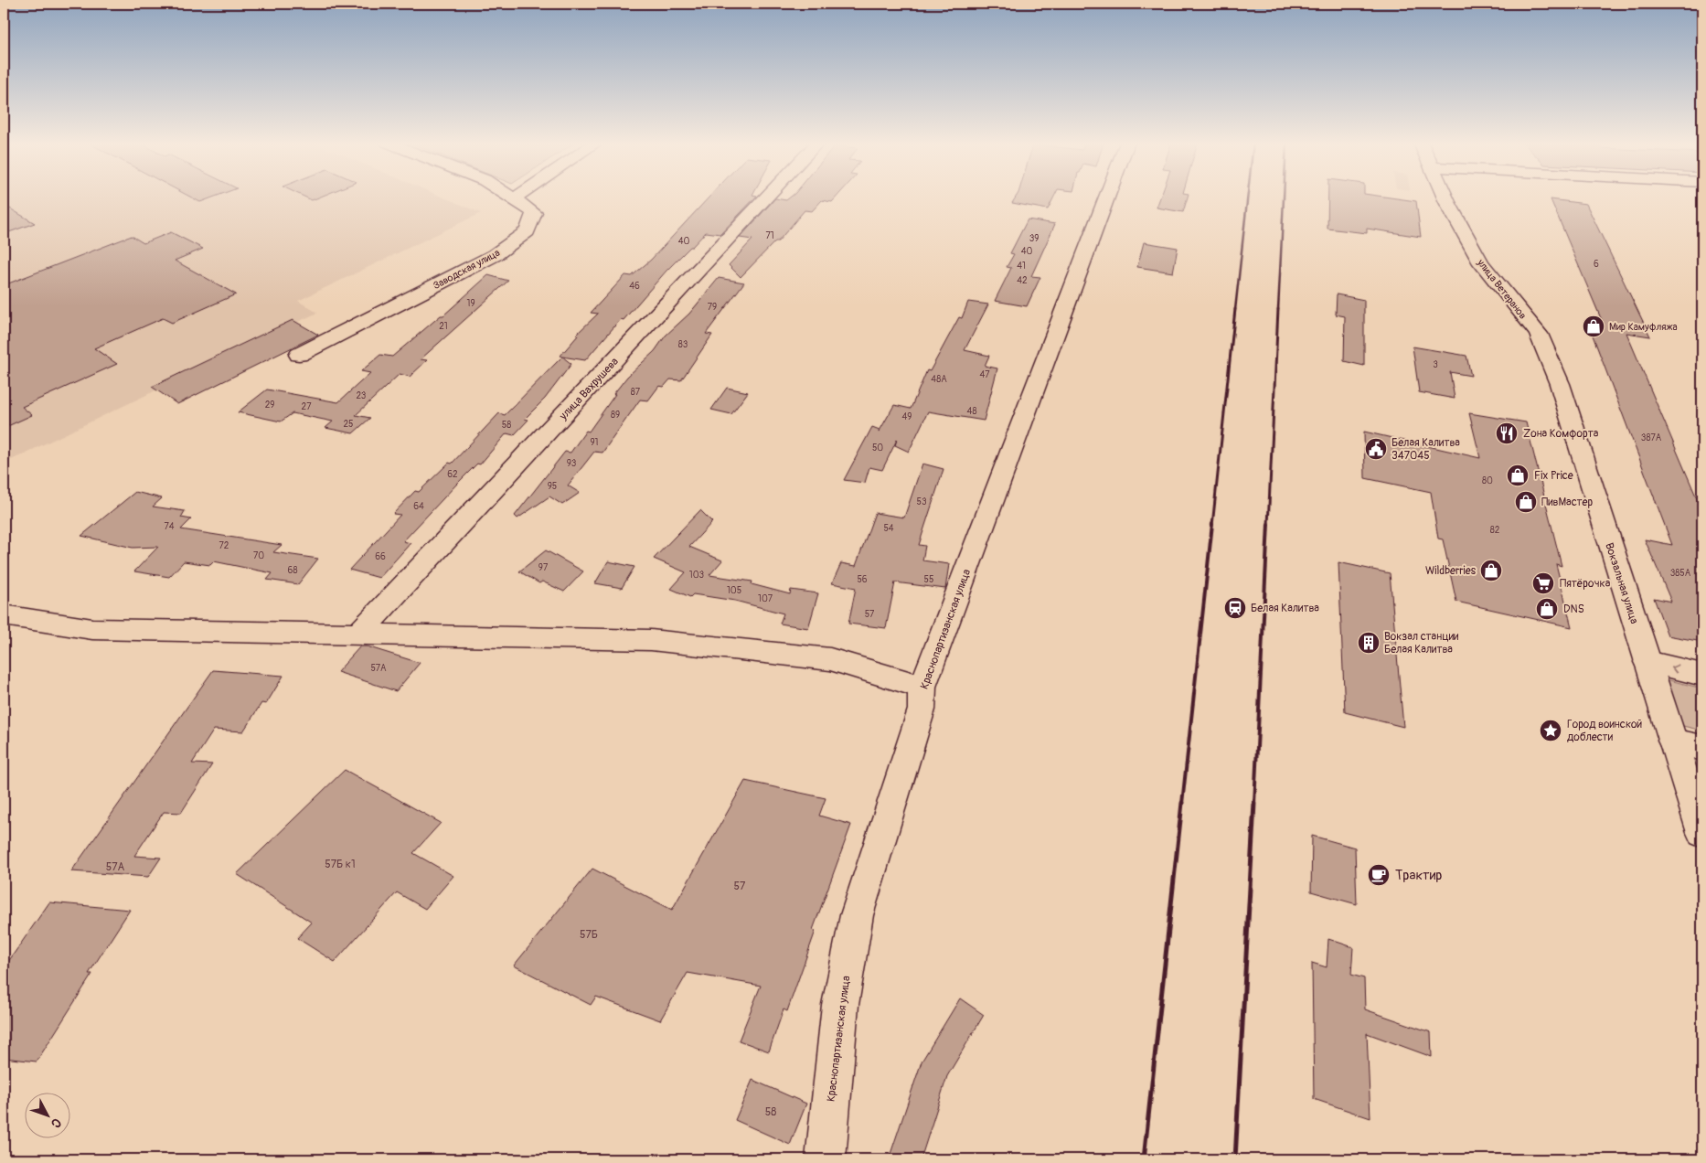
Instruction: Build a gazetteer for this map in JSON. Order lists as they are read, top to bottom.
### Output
{
  "streets": {
    "street": [
      "Заводская улица",
      "улица Ветеранов",
      "улица Вахрушева",
      "Вокзальная улица",
      "Краснопартизанская улица"
    ]
  },
  "crossings": [
    ["улица Ветеранов", "Вокзальная улица"]
  ],
  "places": {
    "shop": [
      "Мир Камуфляжа",
      "Fix Price",
      "ПивМастер",
      "Wildberries",
      "DNS"
    ],
    "restaurant": ["Zона Комфорта"],
    "public building": ["Белая Калитва 347045"],
    "supermarket": ["Пятёрочка"],
    "station": ["Белая Калитва"],
    "building": ["Вокзал станции Белая Калитва"],
    "place": ["Город воинской доблести"],
    "cafe": ["Трактир"]
  },
  "house_numbers": [
    "71",
    "39",
    "40",
    "40",
    "6",
    "41",
    "42",
    "46",
    "19",
    "79",
    "21",
    "83",
    "3",
    "47",
    "48А",
    "87",
    "23",
    "29",
    "27",
    "48",
    "89",
    "49",
    "25",
    "58",
    "387А",
    "91",
    "50",
    "93",
    "62",
    "80",
    "95",
    "53",
    "64",
    "74",
    "54",
    "82",
    "72",
    "70",
    "66",
    "97",
    "68",
    "385А",
    "103",
    "56",
    "55",
    "105",
    "107",
    "57",
    "57А",
    "57Б к1",
    "57А",
    "57",
    "57Б",
    "58"
  ],
  "north": "bottom right"
}
